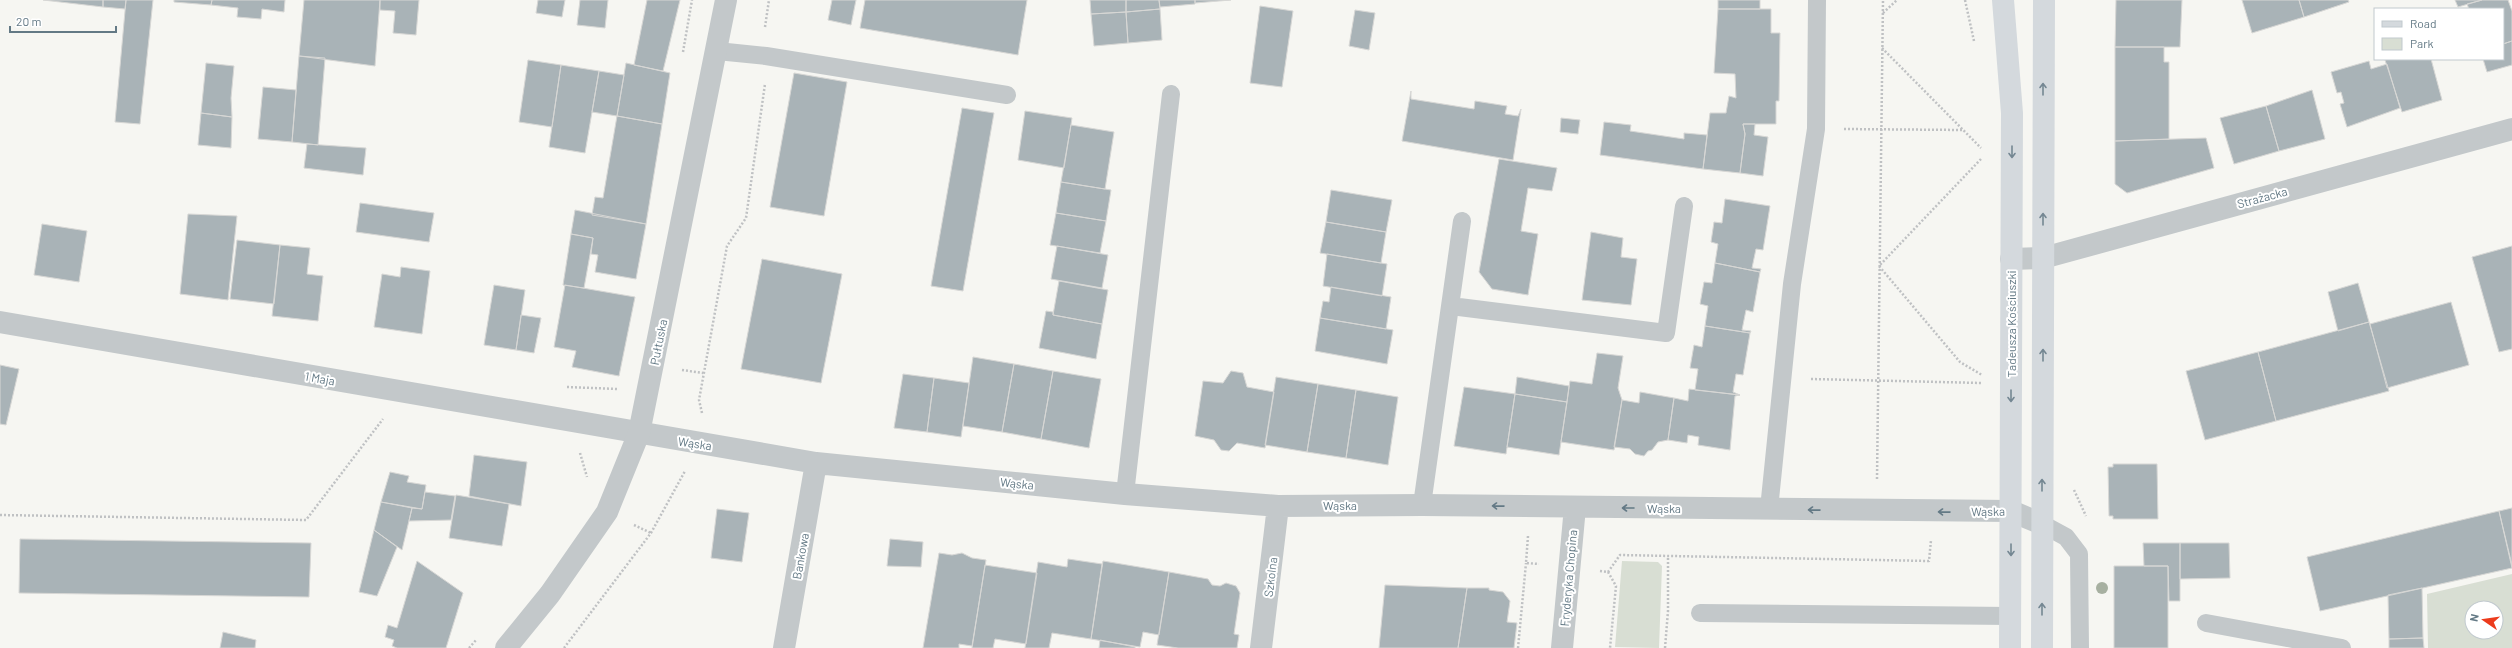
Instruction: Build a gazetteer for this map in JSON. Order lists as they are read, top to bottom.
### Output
{
  "streets": {
    "main road": ["Tadeusza Kościuszki"],
    "street": [
      "Strażacka",
      "Pułtuska",
      "1 Maja",
      "Wąska",
      "Bankowa",
      "Szkolna",
      "Fryderyka Chopina"
    ]
  },
  "crossings": [
    ["Strażacka", "Tadeusza Kościuszki"],
    ["Tadeusza Kościuszki", "Wąska"],
    ["Pułtuska", "1 Maja"],
    ["Pułtuska", "Wąska"],
    ["1 Maja", "Wąska"],
    ["Wąska", "Bankowa"],
    ["Wąska", "Szkolna"],
    ["Wąska", "Fryderyka Chopina"]
  ],
  "one_way": ["Wąska"],
  "legend": ["Road", "Park"],
  "scale_bar": "20 m",
  "north": "left"
}
